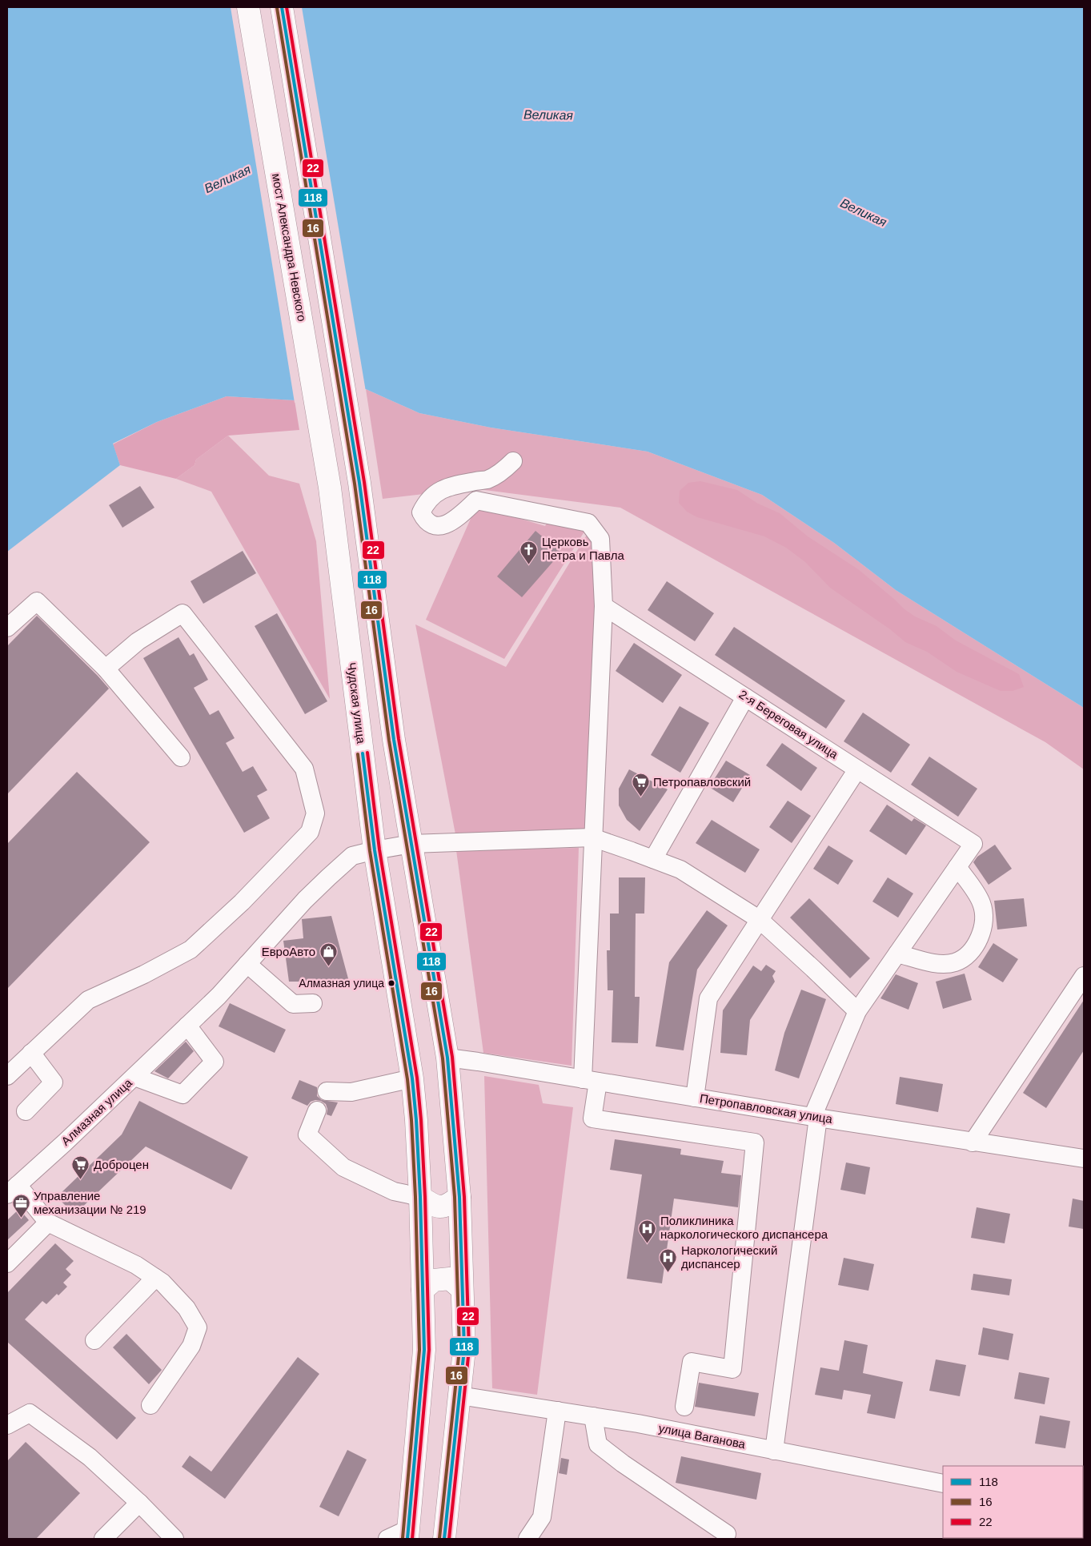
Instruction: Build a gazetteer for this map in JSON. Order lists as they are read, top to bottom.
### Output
{
  "streets": {
    "highway": ["мост Александра Невского", "Чудская улица"],
    "street": [
      "2-я Береговая улица",
      "Петропавловская улица",
      "Алмазная улица",
      "улица Ваганова"
    ]
  },
  "crossings": [
    ["мост Александра Невского", "Чудская улица"],
    ["Чудская улица", "Алмазная улица"]
  ],
  "water": ["Великая"],
  "places": {
    "church": ["Церковь Петра и Павла"],
    "supermarket": ["Петропавловский", "Доброцен"],
    "shop": ["ЕвроАвто"],
    "other": ["Алмазная улица"],
    "office": ["Управление механизации № 219"],
    "hospital": ["Поликлиника наркологического диспансера", "Наркологический диспансер"]
  },
  "lines": ["transit line 118", "transit line 22", "transit line 16"],
  "legend": ["118", "16", "22"]
}
